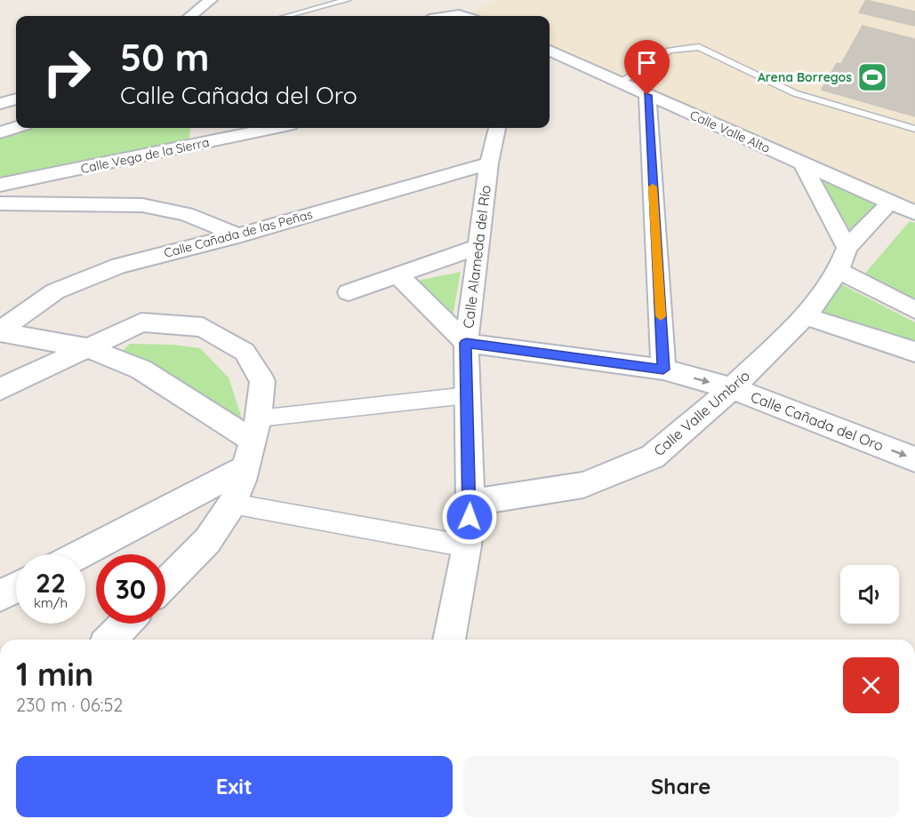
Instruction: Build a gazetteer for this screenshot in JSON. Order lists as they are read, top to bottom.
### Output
{
  "streets": {
    "street": [
      "Calle Valle Alto",
      "Calle Vega de la Sierra",
      "Calle Cañada de las Peñas",
      "Calle Alameda del Río",
      "Calle Valle Umbrío",
      "Calle Cañada del Oro"
    ]
  },
  "crossings": [
    ["Calle Valle Alto", "Calle Valle Umbrío"],
    ["Calle Cañada de las Peñas", "Calle Alameda del Río"],
    ["Calle Alameda del Río", "Calle Valle Umbrío"],
    ["Calle Alameda del Río", "Calle Cañada del Oro"],
    ["Calle Valle Umbrío", "Calle Cañada del Oro"]
  ],
  "places": {
    "sports": ["Arena Borregos"]
  },
  "page": {
    "turn": ["50 m", "Calle Cañada del Oro"],
    "speed": "22 km/h",
    "limit": "30",
    "heading": ["1 min", "230 m · 06:52"],
    "buttons": ["Exit", "Share"]
  }
}
